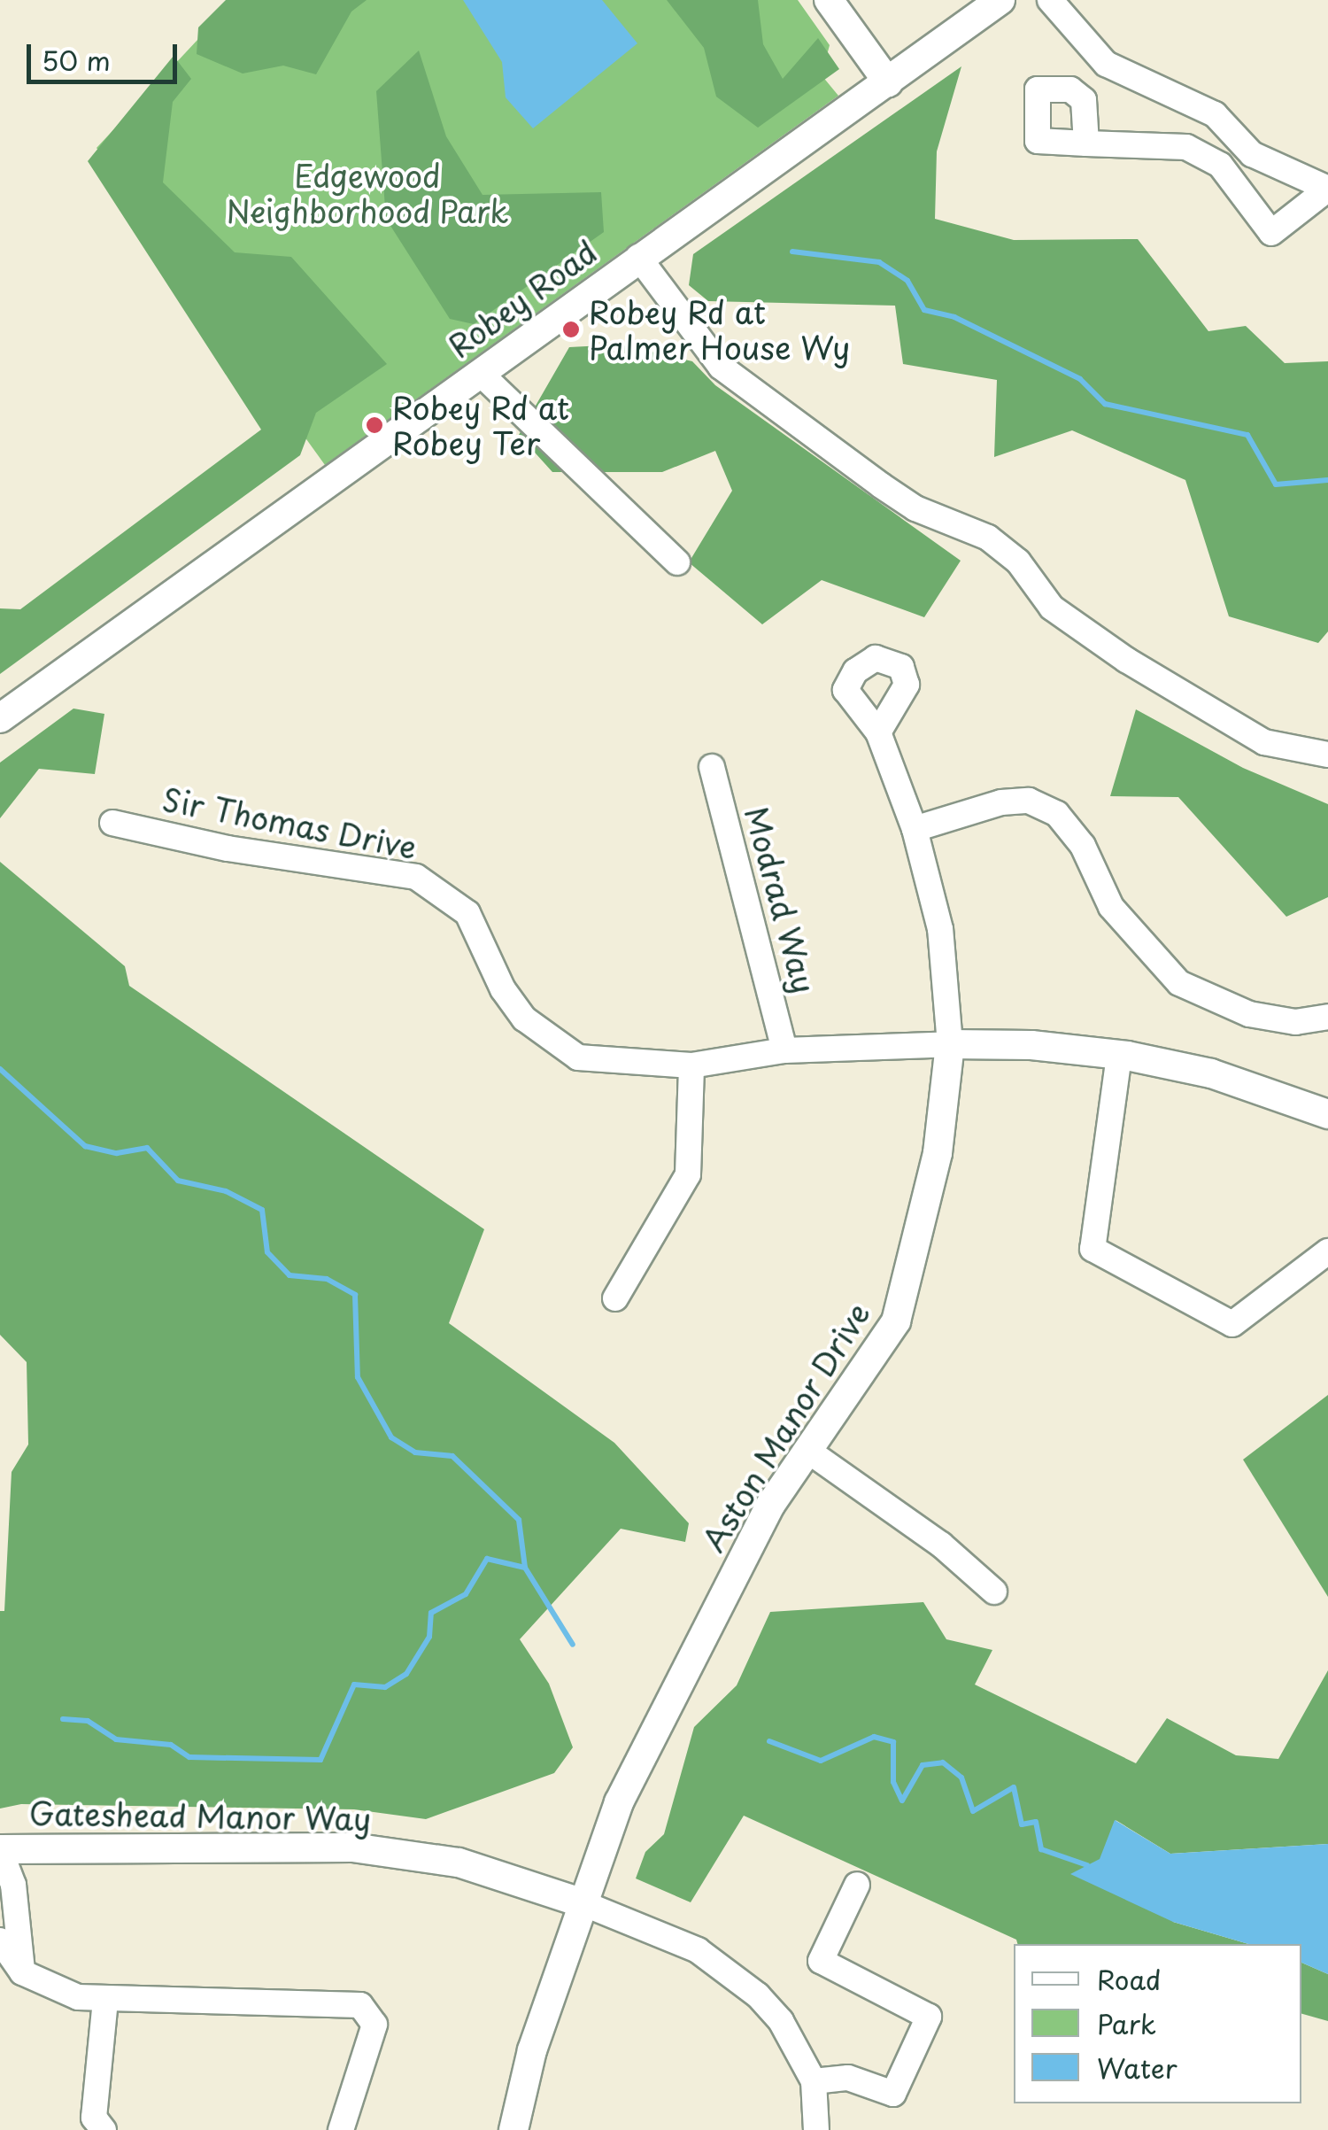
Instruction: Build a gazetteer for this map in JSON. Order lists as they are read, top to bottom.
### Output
{
  "streets": {
    "street": [
      "Robey Road",
      "Sir Thomas Drive",
      "Modrad Way",
      "Aston Manor Drive",
      "Gateshead Manor Way"
    ]
  },
  "crossings": [
    ["Sir Thomas Drive", "Modrad Way"],
    ["Sir Thomas Drive", "Aston Manor Drive"],
    ["Aston Manor Drive", "Gateshead Manor Way"]
  ],
  "parks": ["Edgewood Neighborhood Park"],
  "places": ["Robey Rd at Palmer House Wy", "Robey Rd at Robey Ter"],
  "legend": ["Road", "Park", "Water"],
  "scale_bar": "50 m"
}
